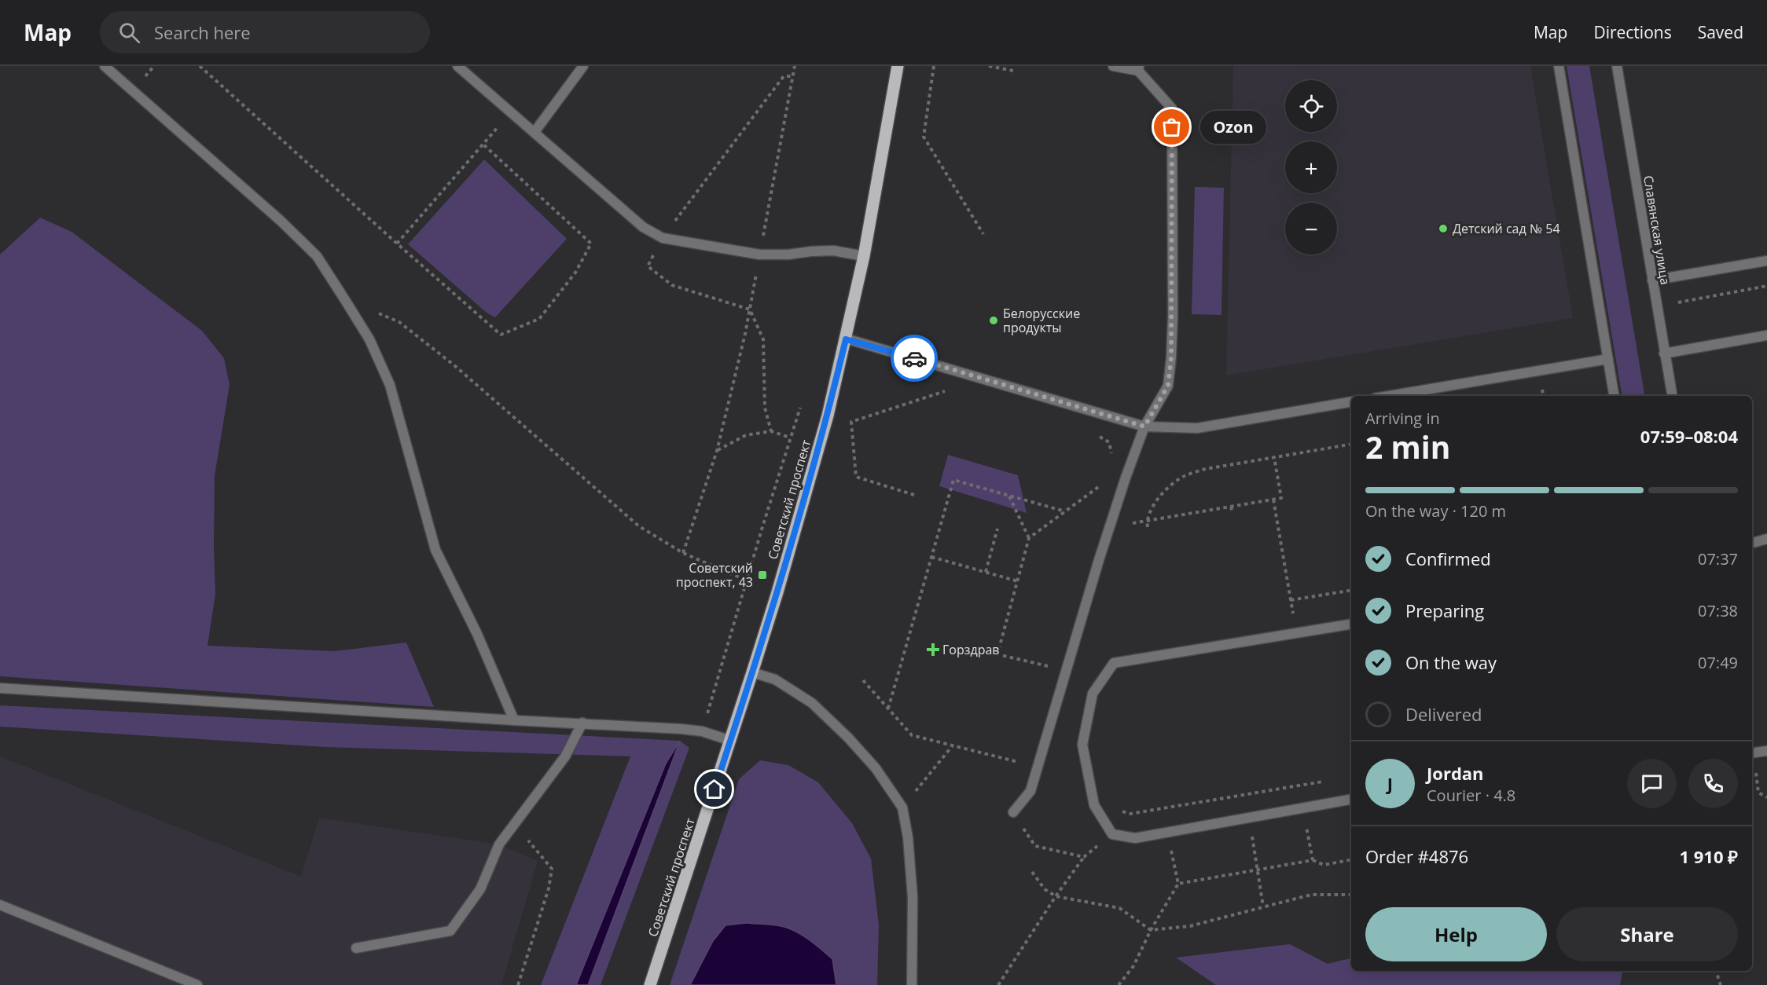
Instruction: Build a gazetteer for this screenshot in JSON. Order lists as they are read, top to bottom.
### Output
{
  "streets": {
    "main road": ["Советский проспект"],
    "street": ["Славянская улица"]
  },
  "places": {
    "other": ["Ozon", "Детский сад № 54", "Белорусские продукты"],
    "transit": ["Советский проспект, 43"],
    "health": ["Горздрав"]
  },
  "page": {
    "header": "Map",
    "search": "Search here",
    "nav": ["Map", "Directions", "Saved"],
    "map_buttons": ["+", "−"],
    "bubble": "Ozon",
    "heading": ["2 min", "Arriving in", "07:59–08:04"],
    "panel": [
      "Jordan",
      "Courier · 4.8",
      "Order #4876",
      "1 910 ₽"
    ],
    "bar": "On the way · 120 m",
    "list": [
      ["Confirmed", "07:37"],
      ["Preparing", "07:38"],
      ["On the way", "07:49"],
      "Delivered"
    ],
    "round": "J",
    "buttons": ["Help", "Share"]
  }
}
